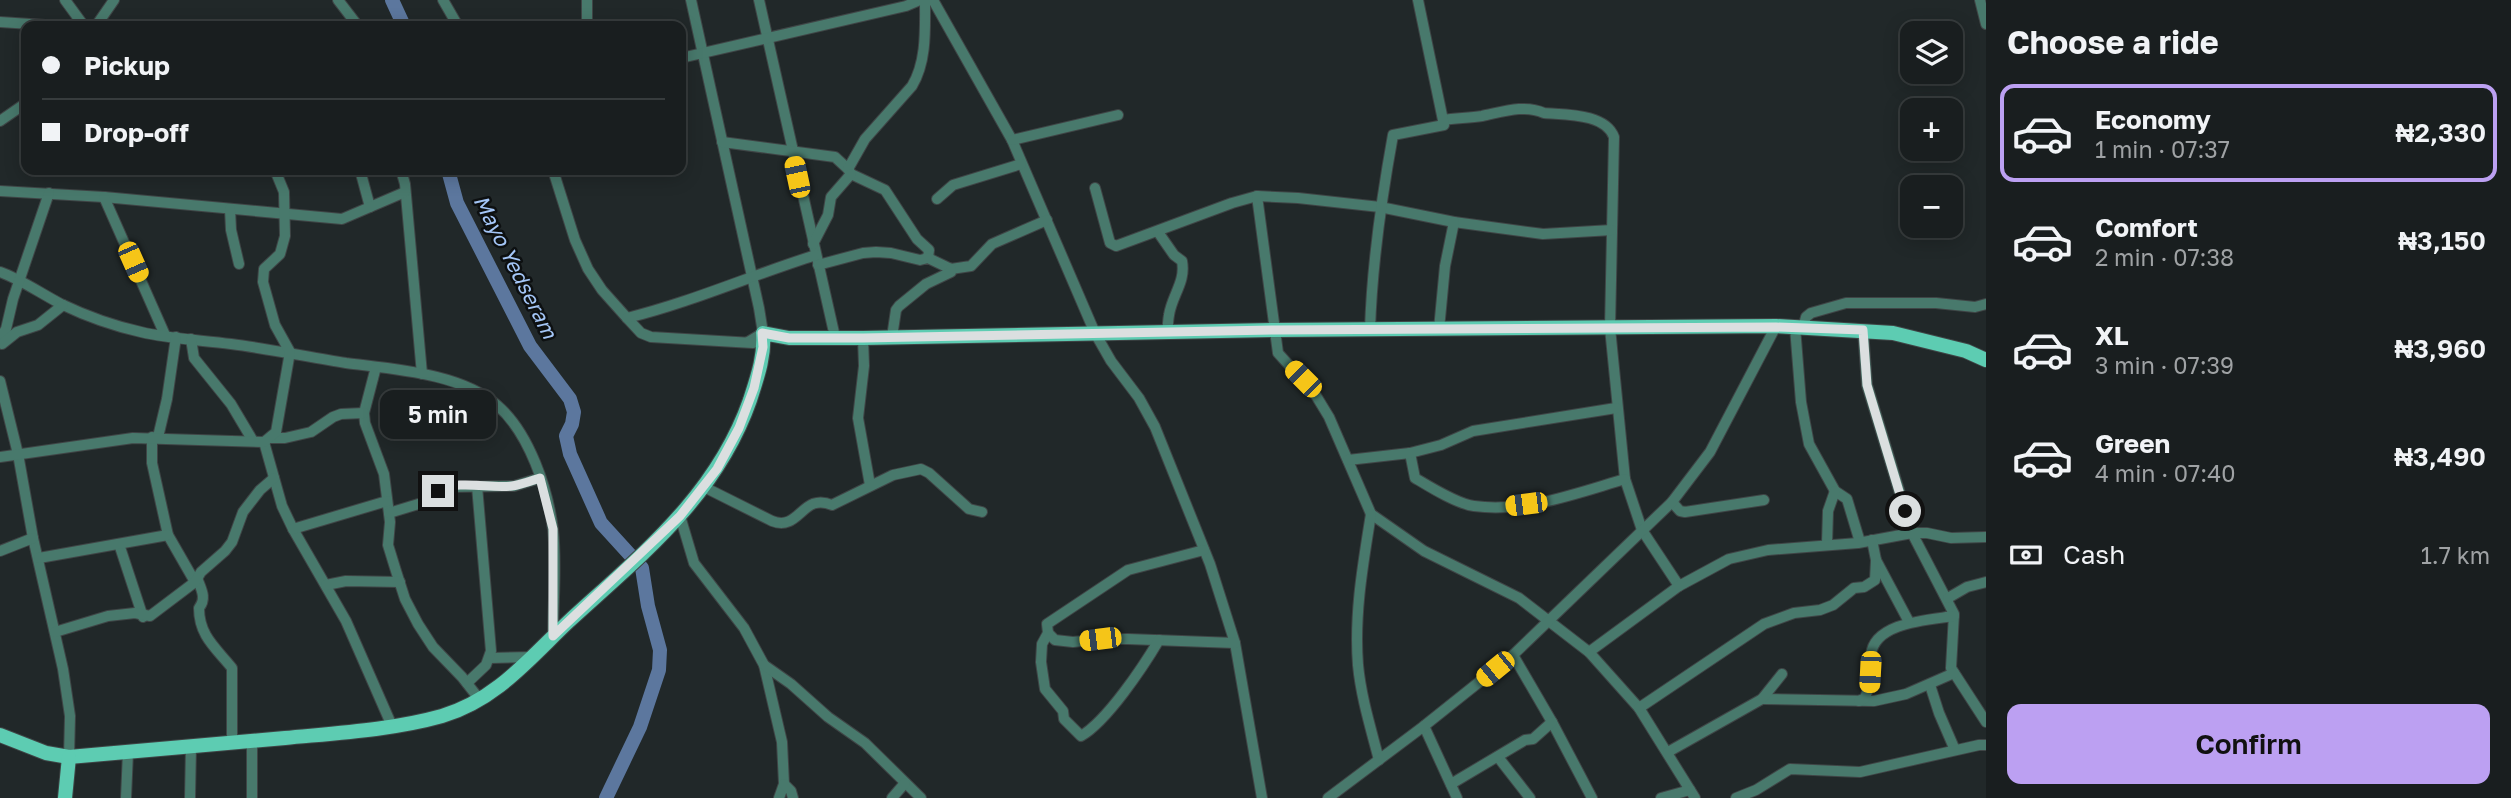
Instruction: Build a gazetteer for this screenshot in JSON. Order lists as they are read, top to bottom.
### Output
{
  "water": ["Mayo Yedseram"],
  "page": {
    "heading": "Choose a ride",
    "map_buttons": ["+", "−"],
    "banner": ["Pickup", "Drop-off"],
    "list": [
      {
        "name": "Economy",
        "note": "1 min · 07:37",
        "value": "₦2,330"
      },
      {
        "name": "Comfort",
        "note": "2 min · 07:38",
        "value": "₦3,150"
      },
      {
        "name": "XL",
        "note": "3 min · 07:39",
        "value": "₦3,960"
      },
      {
        "name": "Green",
        "note": "4 min · 07:40",
        "value": "₦3,490"
      }
    ],
    "bubble": "5 min",
    "pay": ["Cash", "1.7 km"],
    "buttons": "Confirm"
  }
}
